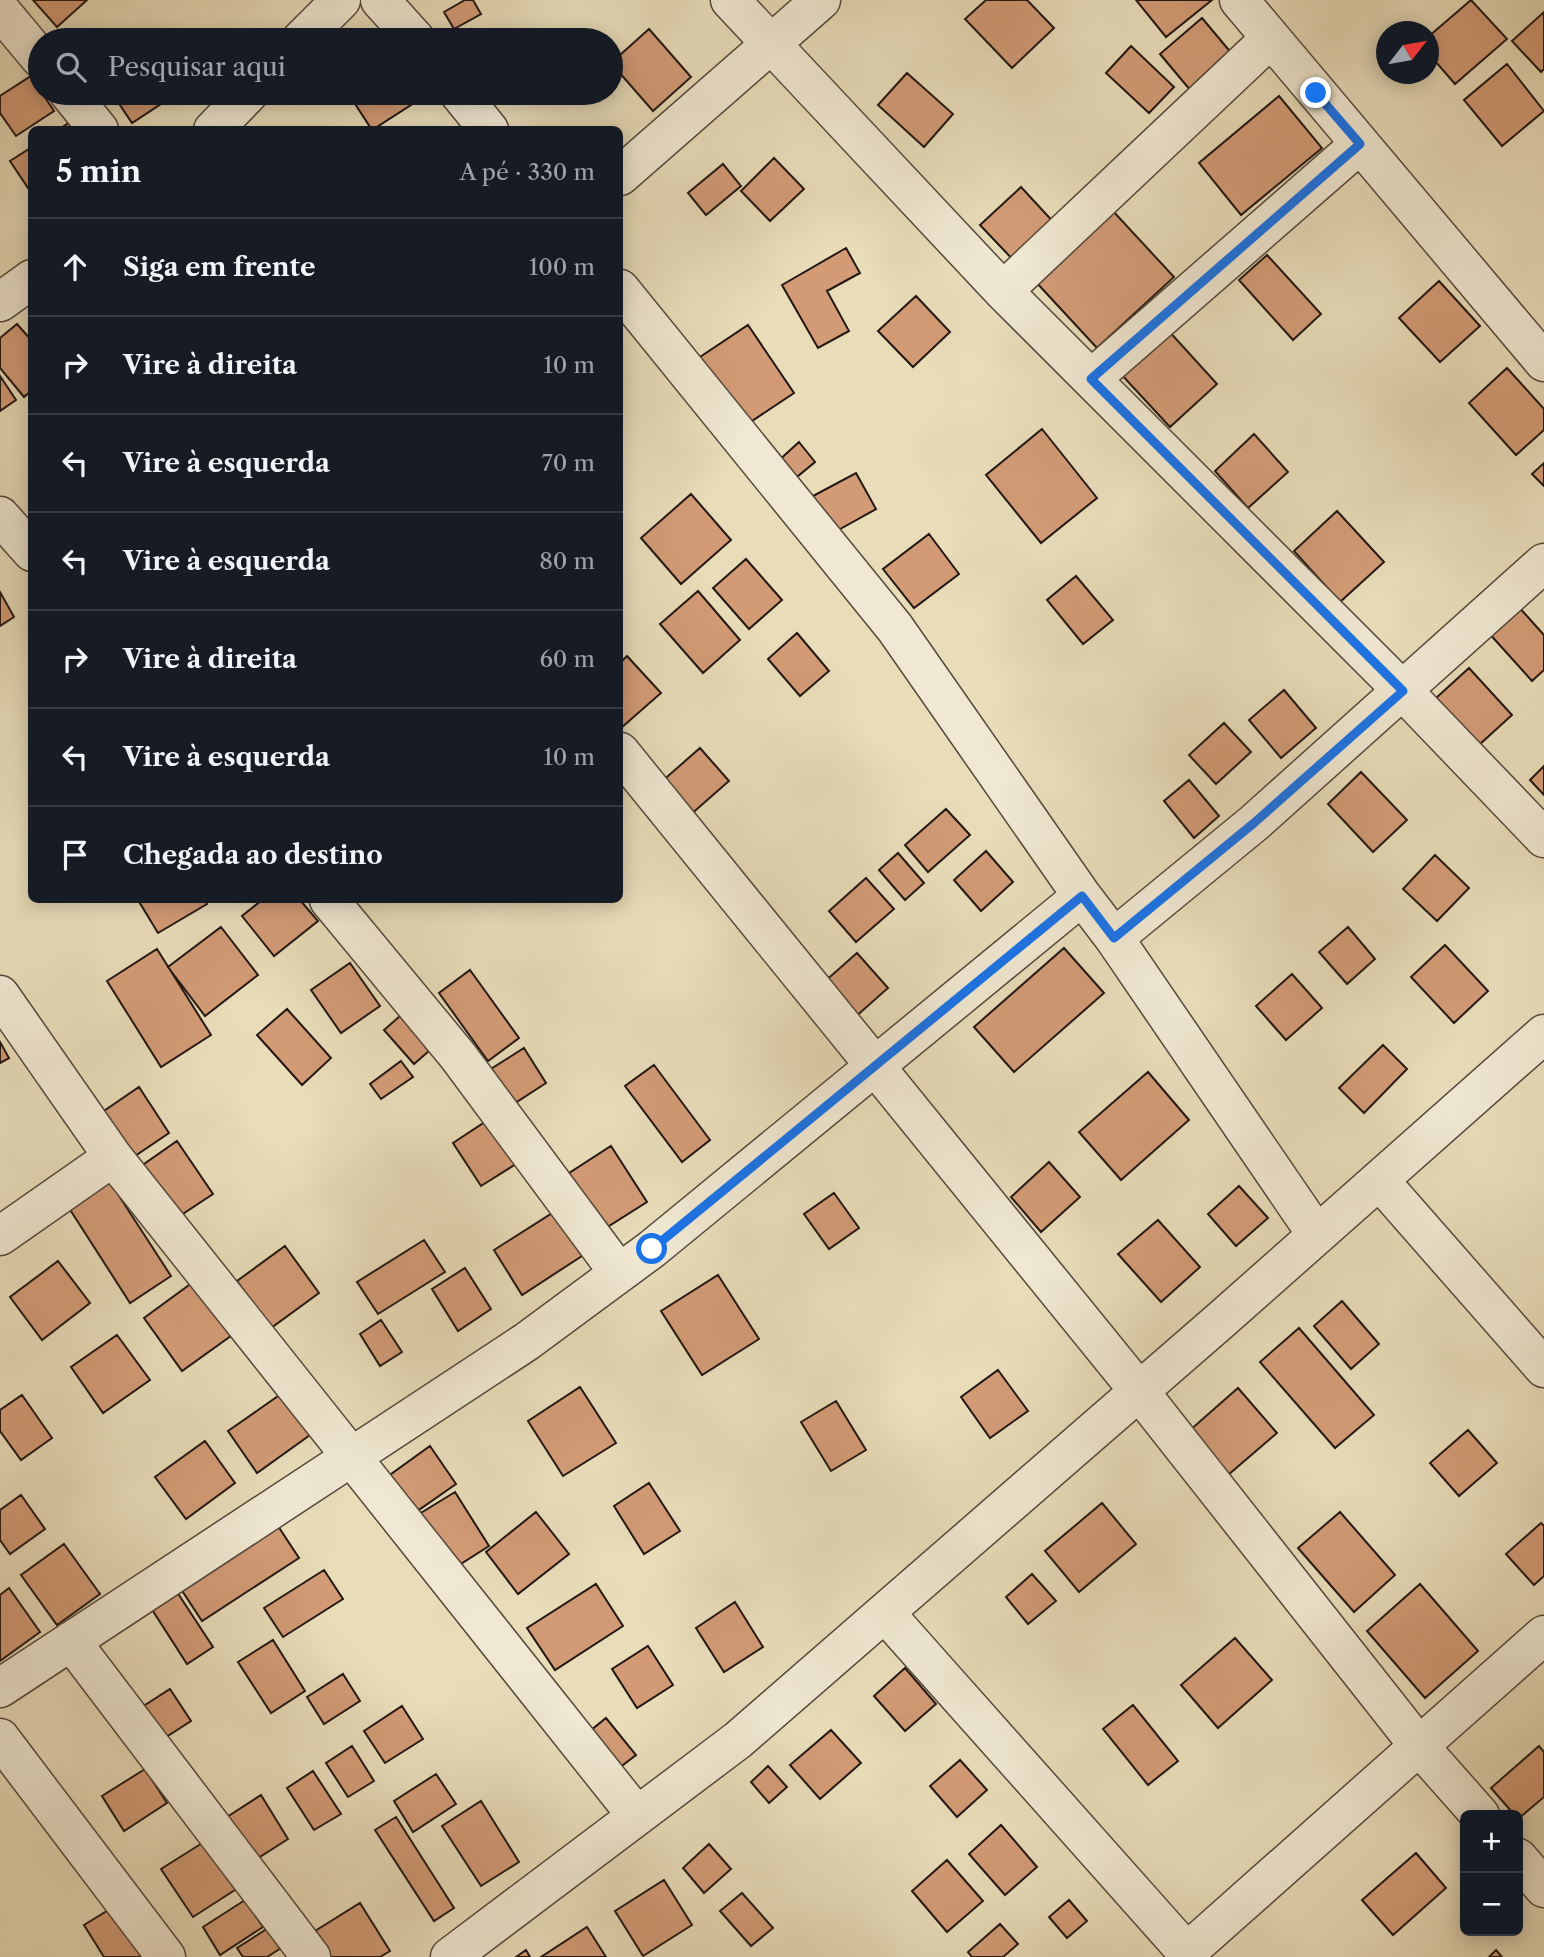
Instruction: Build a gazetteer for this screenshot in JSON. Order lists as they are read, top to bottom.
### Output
{
  "north": "top right",
  "page": {
    "search": "Pesquisar aqui",
    "heading": ["5 min", "A pé · 330 m"],
    "list": [
      ["Siga em frente", "100 m"],
      ["Vire à direita", "10 m"],
      ["Vire à esquerda", "70 m"],
      ["Vire à esquerda", "80 m"],
      ["Vire à direita", "60 m"],
      ["Vire à esquerda", "10 m"],
      "Chegada ao destino"
    ],
    "map_buttons": ["+", "−"]
  }
}
